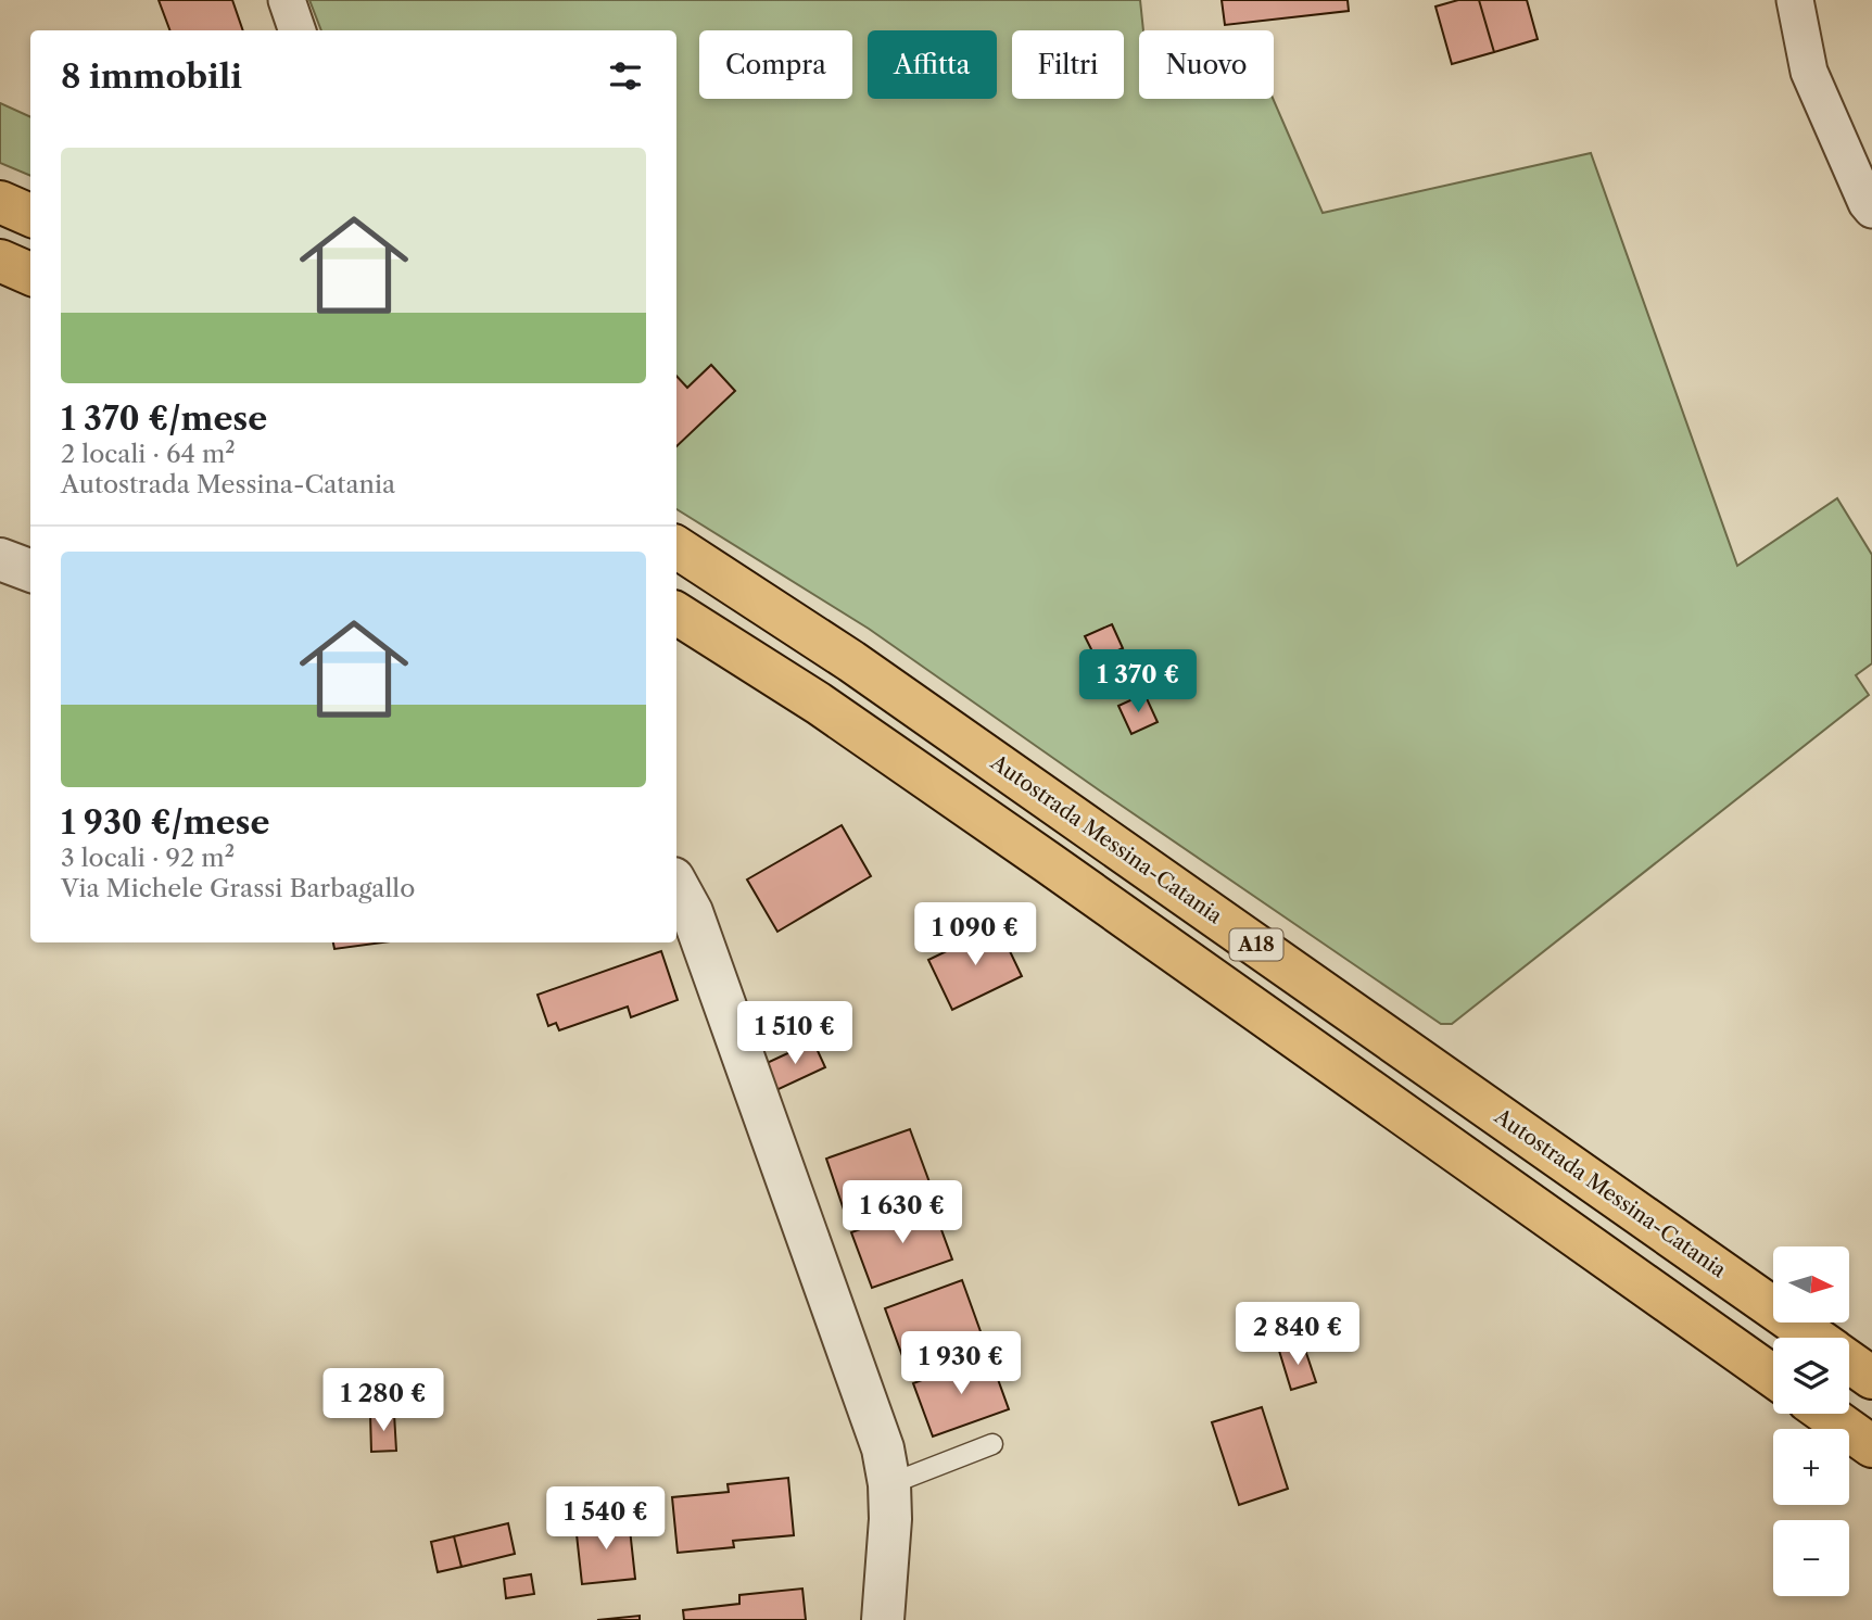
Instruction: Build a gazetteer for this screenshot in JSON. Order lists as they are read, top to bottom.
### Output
{
  "streets": {
    "highway": ["Autostrada Messina-Catania", "A18"]
  },
  "north": "right",
  "page": {
    "chip": [
      "Compra",
      "Affitta",
      "Filtri",
      "Nuovo"
    ],
    "heading": "8 immobili",
    "list": [
      {
        "name": "1 370 €/mese",
        "note": "2 locali · 64 m² · Autostrada Messina-Catania"
      },
      {
        "name": "1 930 €/mese",
        "note": "3 locali · 92 m² · Via Michele Grassi Barbagallo"
      }
    ],
    "price": [
      "1 370 €",
      "1 090 €",
      "1 510 €",
      "1 630 €",
      "2 840 €",
      "1 930 €",
      "1 280 €",
      "1 540 €"
    ],
    "map_buttons": ["+", "−"]
  }
}
